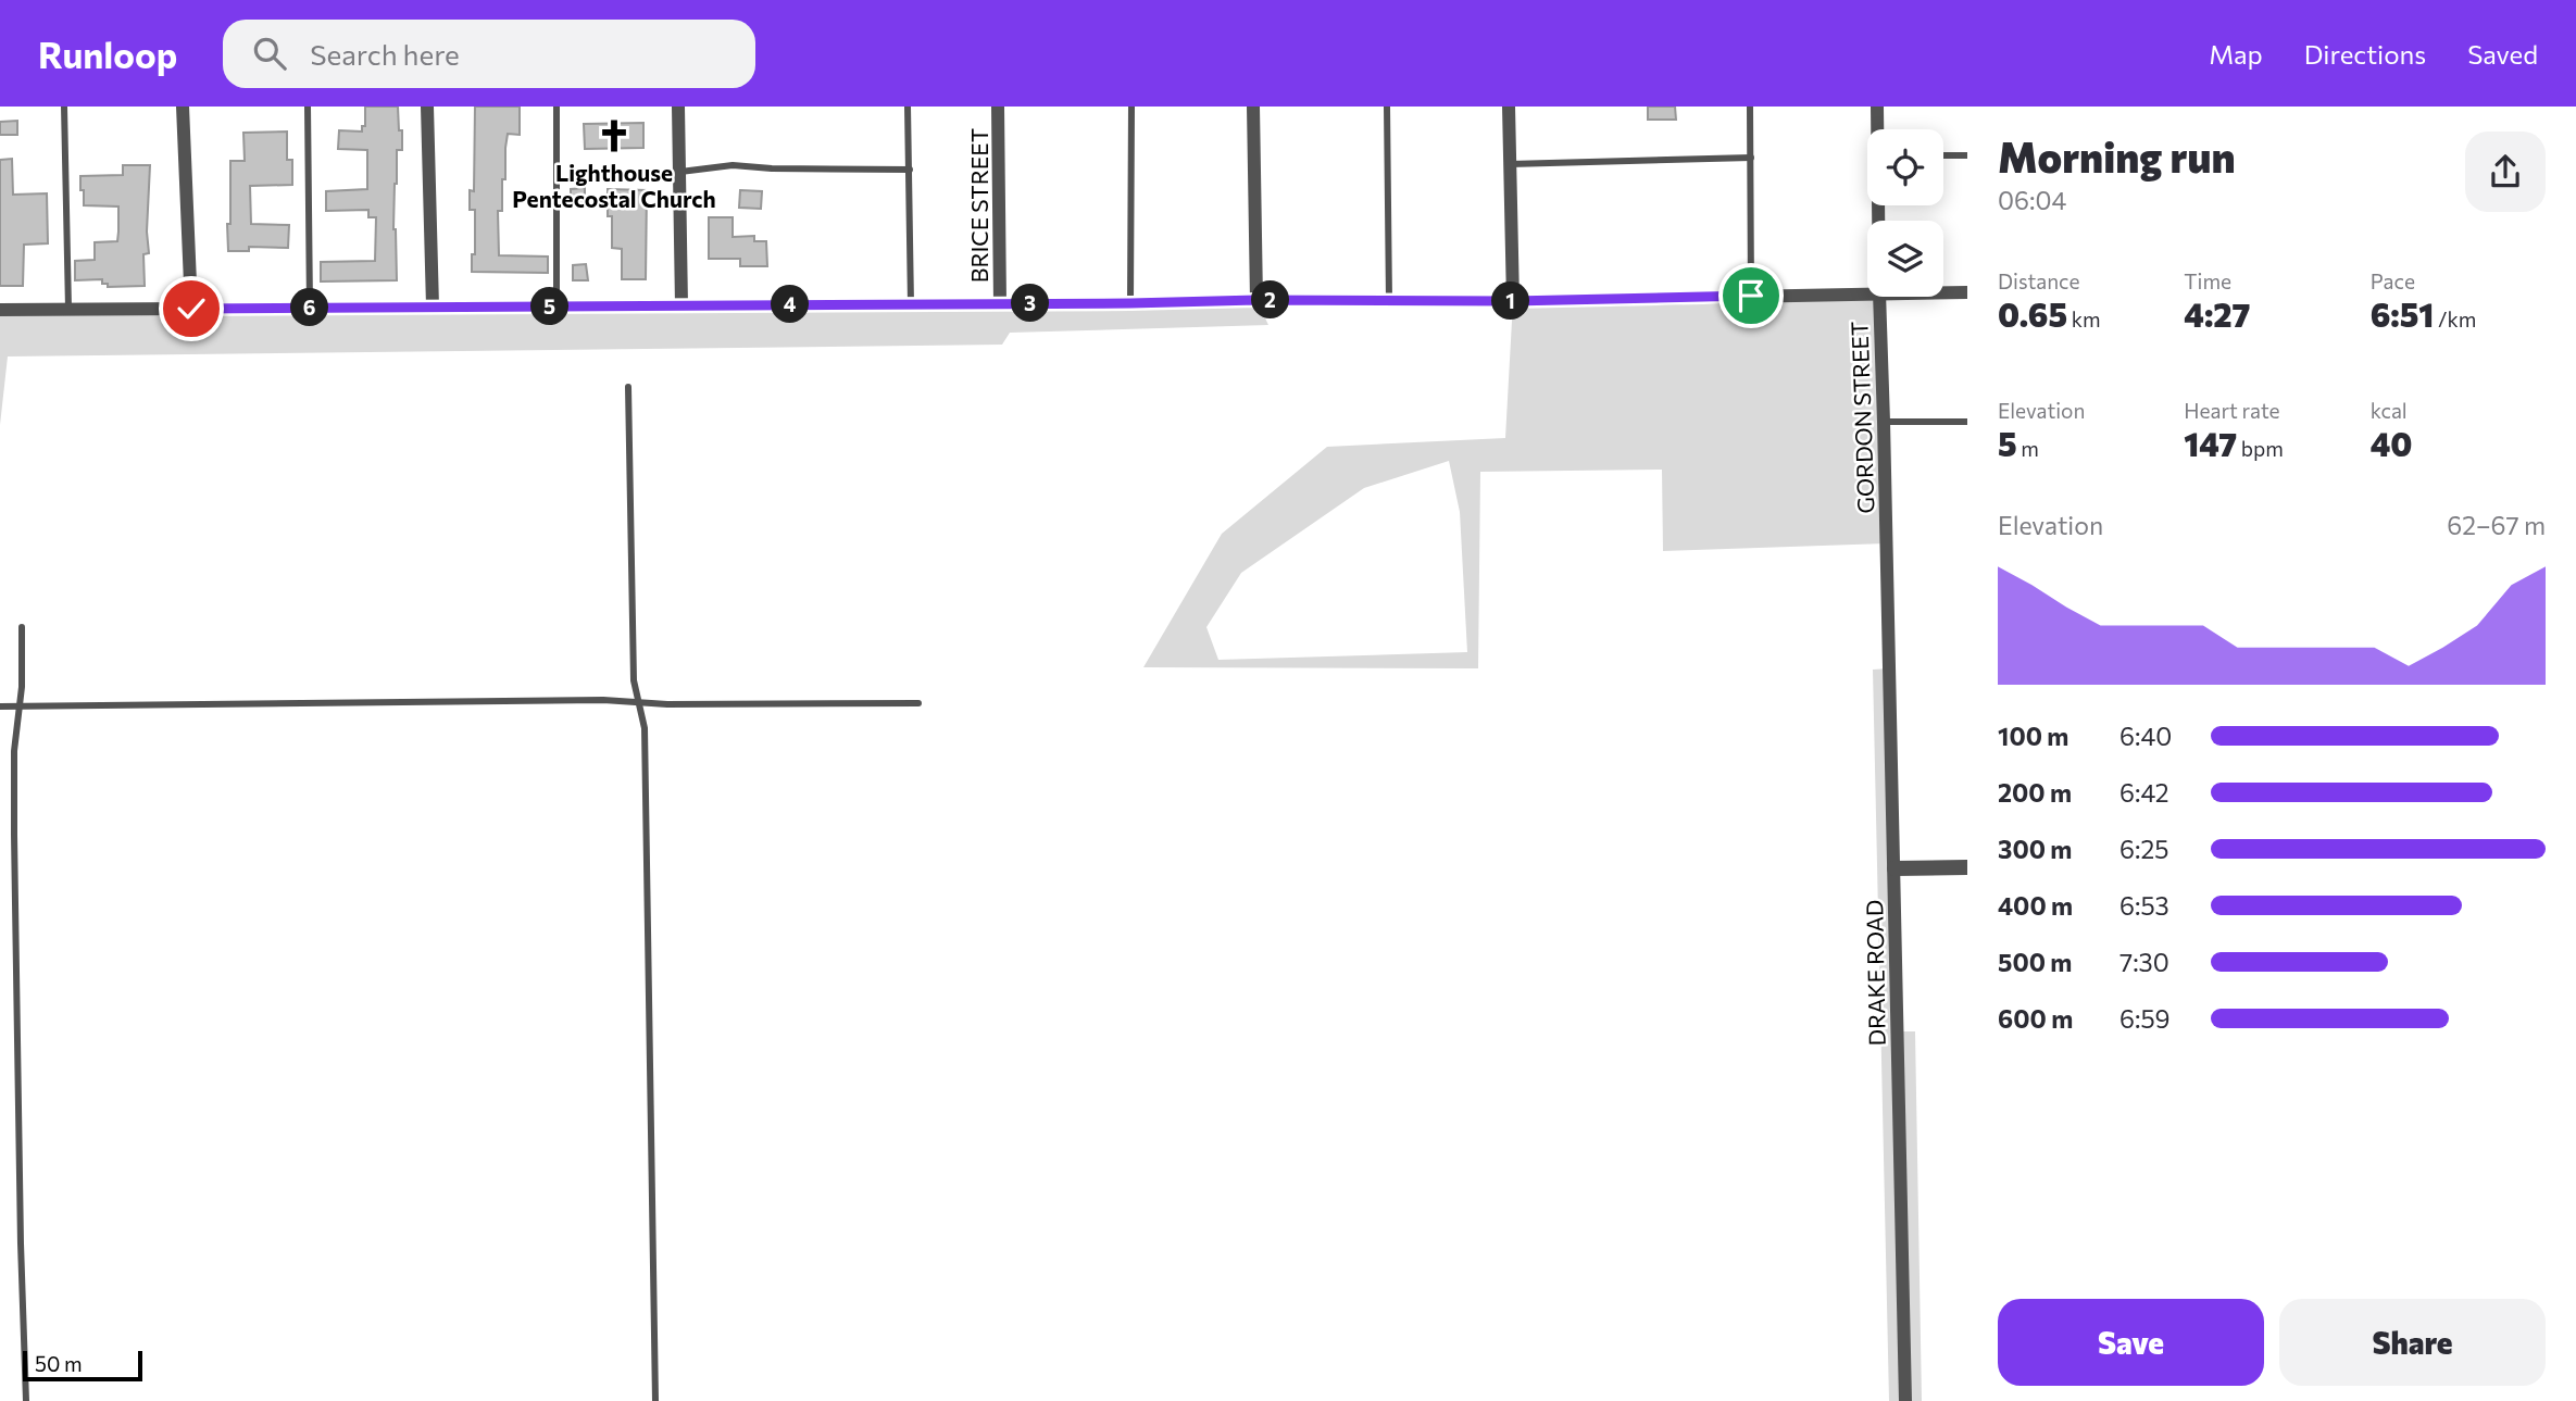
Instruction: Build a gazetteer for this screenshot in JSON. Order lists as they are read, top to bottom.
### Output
{
  "streets": {
    "street": ["BRICE STREET", "GORDON STREET", "DRAKE ROAD"]
  },
  "crossings": [
    ["GORDON STREET", "DRAKE ROAD"]
  ],
  "places": {
    "church": ["Lighthouse Pentecostal Church"]
  },
  "scale_bar": "50 m",
  "page": {
    "header": "Runloop",
    "search": "Search here",
    "nav": ["Map", "Directions", "Saved"],
    "heading": ["Morning run", "06:04"],
    "stats": [
      ["Distance", "0.65 km"],
      ["Time", "4:27"],
      ["Pace", "6:51 /km"],
      ["Elevation", "5 m"],
      ["Heart rate", "147 bpm"],
      ["kcal", "40"]
    ],
    "pins": [
      "2",
      "1",
      "3",
      "4",
      "5",
      "6"
    ],
    "chart": ["Elevation", "62–67 m"],
    "list": [
      {
        "name": "100 m",
        "note": "6:40"
      },
      {
        "name": "200 m",
        "note": "6:42"
      },
      {
        "name": "300 m",
        "note": "6:25"
      },
      {
        "name": "400 m",
        "note": "6:53"
      },
      {
        "name": "500 m",
        "note": "7:30"
      },
      {
        "name": "600 m",
        "note": "6:59"
      }
    ],
    "buttons": ["Save", "Share"],
    "scale": "50 m"
  }
}
